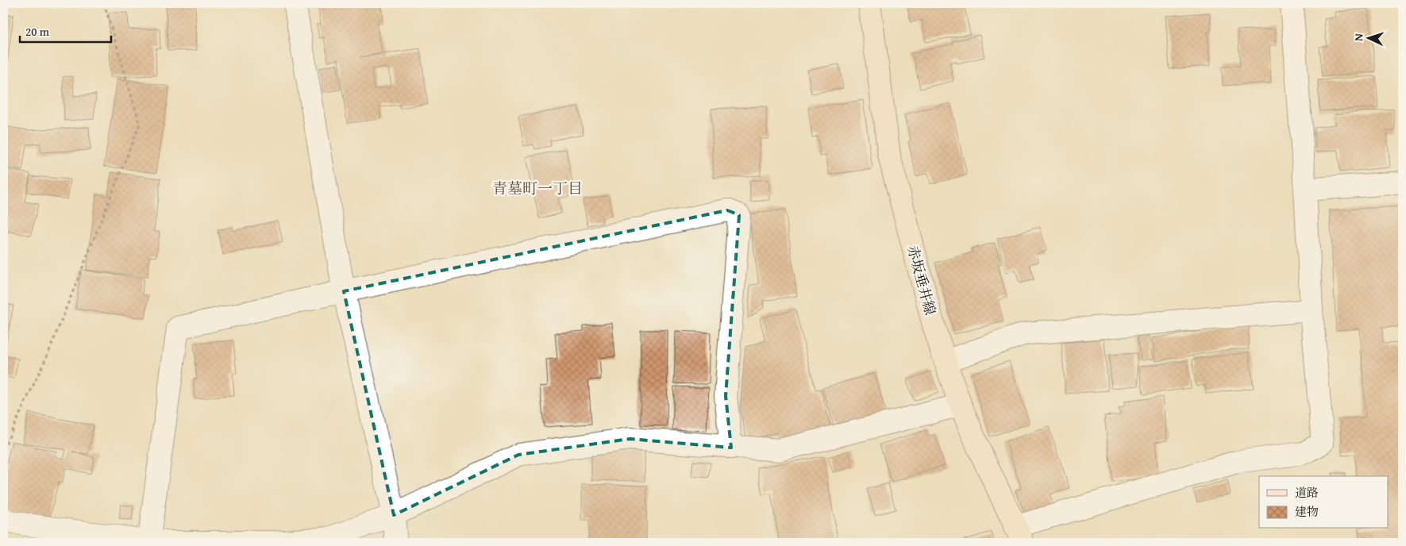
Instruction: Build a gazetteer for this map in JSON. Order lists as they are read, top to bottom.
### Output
{
  "streets": {
    "main road": ["赤坂垂井線"]
  },
  "districts": ["青墓町一丁目"],
  "legend": ["道路", "建物"],
  "scale_bar": "20 m",
  "north": "left"
}
